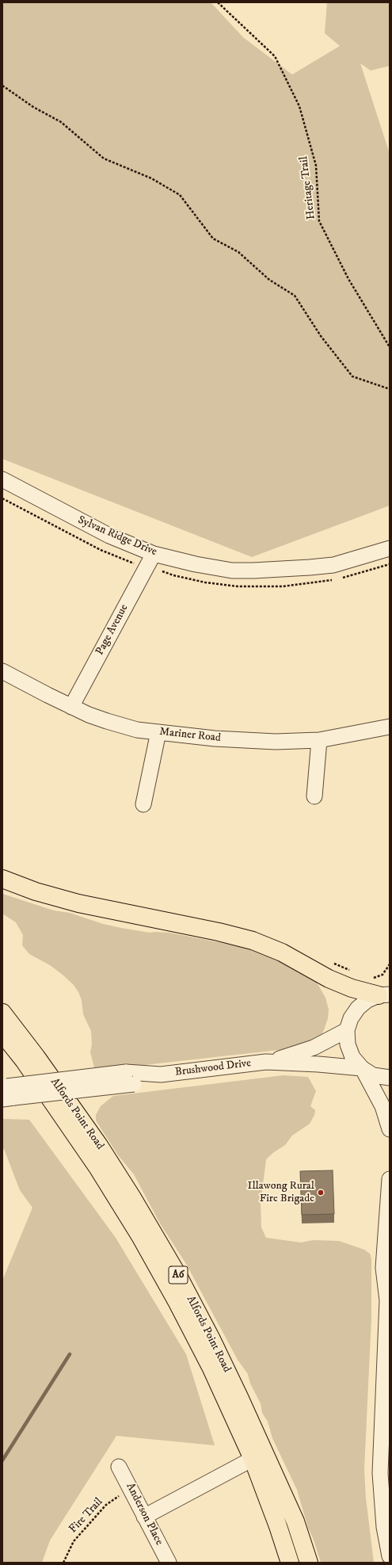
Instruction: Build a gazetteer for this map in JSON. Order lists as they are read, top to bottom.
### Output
{
  "streets": {
    "highway": ["Alfords Point Road", "A6"],
    "street": [
      "Sylvan Ridge Drive",
      "Page Avenue",
      "Mariner Road",
      "Brushwood Drive",
      "Anderson Place"
    ],
    "path": ["Heritage Trail", "Fire Trail"]
  },
  "crossings": [
    ["Sylvan Ridge Drive", "Page Avenue"],
    ["Page Avenue", "Mariner Road"],
    ["Anderson Place", "Fire Trail"]
  ],
  "places": ["Illawong Rural Fire Brigade"]
}
